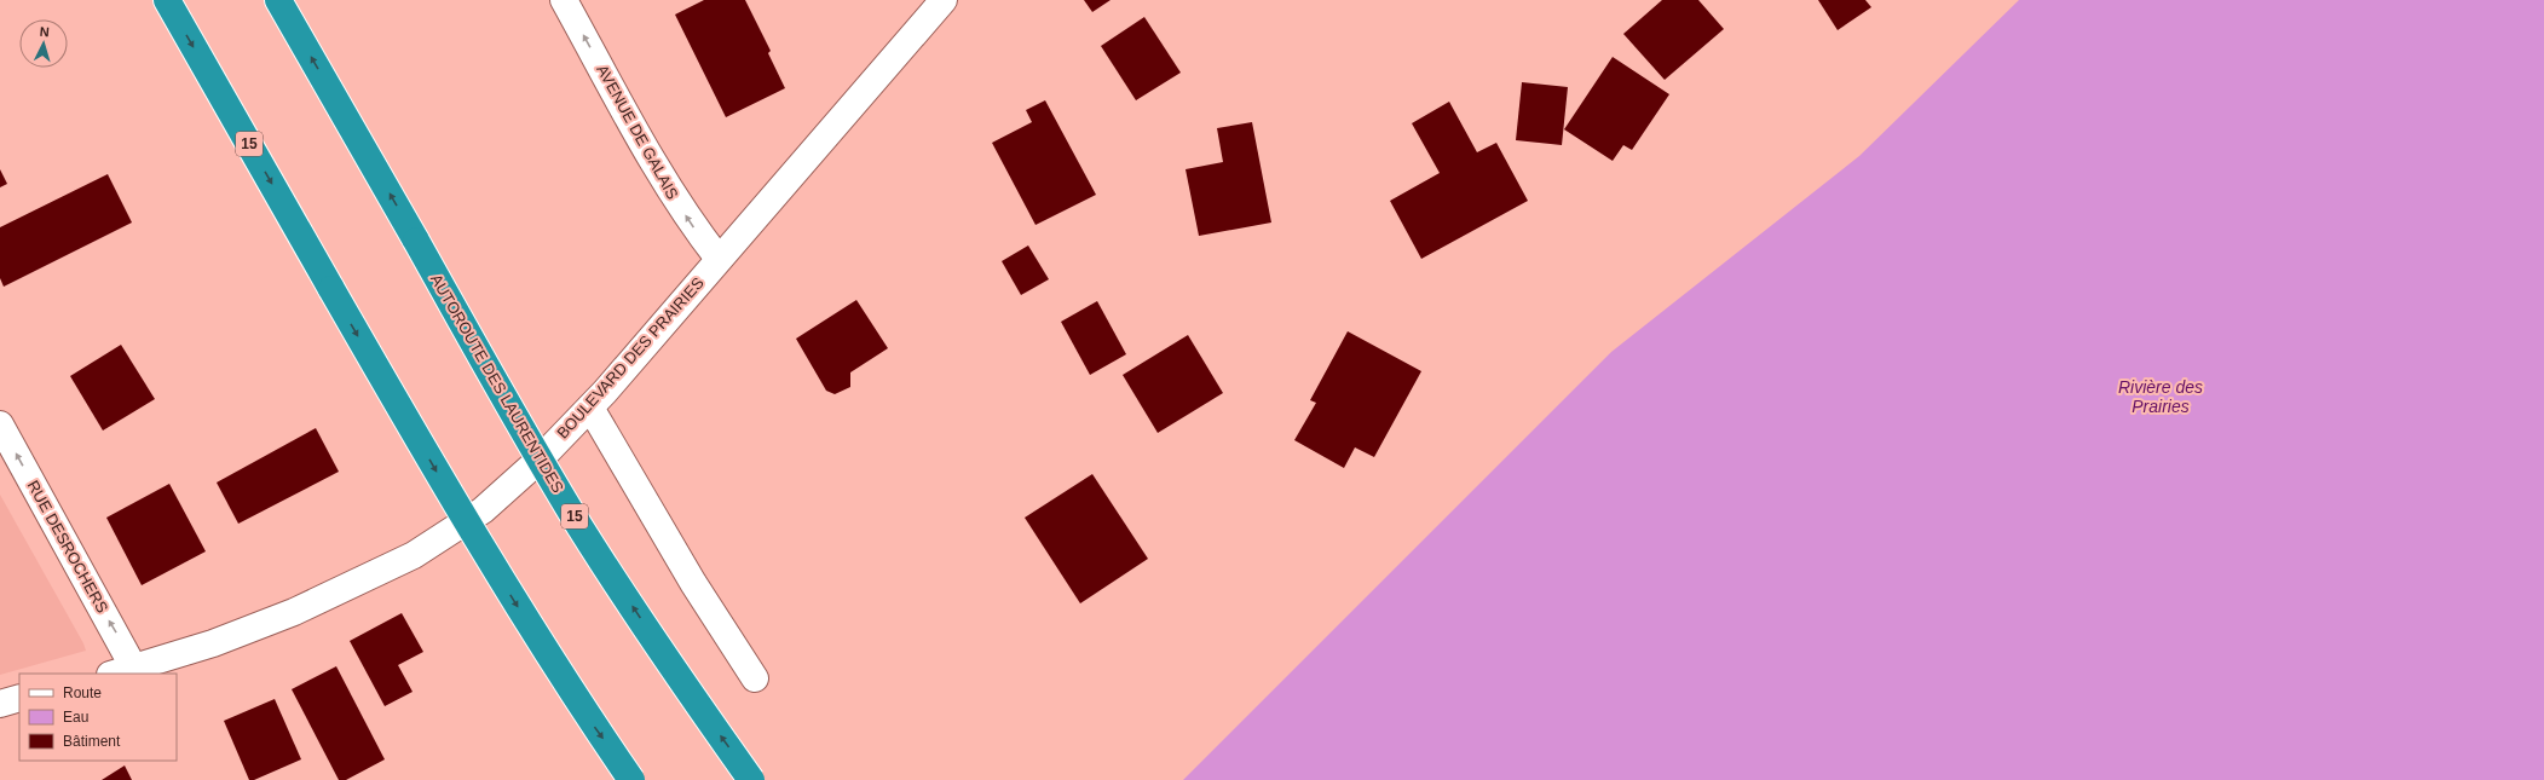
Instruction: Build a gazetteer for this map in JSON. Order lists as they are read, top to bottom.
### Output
{
  "streets": {
    "highway": ["15", "AUTOROUTE DES LAURENTIDES"],
    "street": ["AVENUE DE GALAIS", "BOULEVARD DES PRAIRIES", "RUE DESROCHERS"]
  },
  "crossings": [
    ["AVENUE DE GALAIS", "BOULEVARD DES PRAIRIES"],
    ["BOULEVARD DES PRAIRIES", "RUE DESROCHERS"]
  ],
  "one_way": ["AVENUE DE GALAIS", "RUE DESROCHERS"],
  "water": ["Rivière des Prairies"],
  "legend": ["Route", "Eau", "Bâtiment"],
  "north": "top"
}
